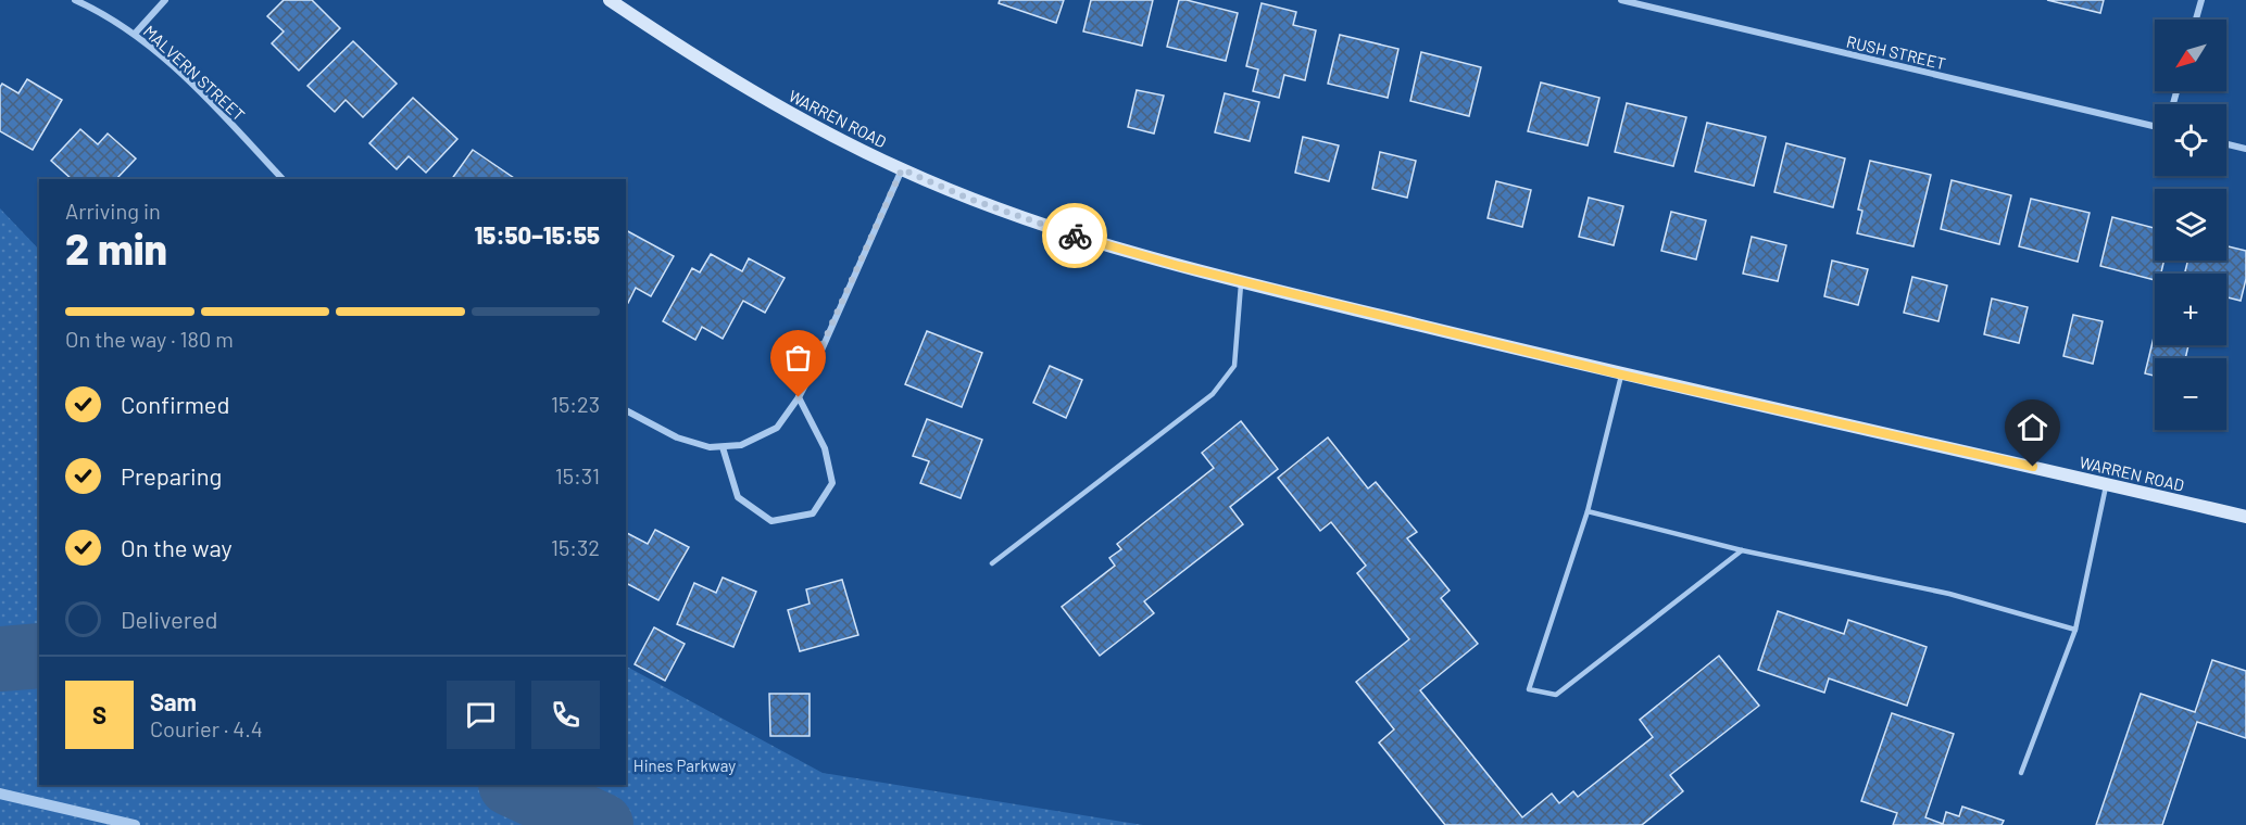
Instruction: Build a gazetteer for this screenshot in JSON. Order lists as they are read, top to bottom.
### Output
{
  "streets": {
    "main road": ["WARREN ROAD"],
    "street": ["RUSH STREET", "MALVERN STREET"]
  },
  "parks": ["Hines Parkway"],
  "north": "bottom left",
  "page": {
    "map_buttons": ["+", "−"],
    "heading": ["2 min", "Arriving in", "15:50–15:55"],
    "panel": ["Sam", "Courier · 4.4"],
    "bar": "On the way · 180 m",
    "list": [
      ["Confirmed", "15:23"],
      ["Preparing", "15:31"],
      ["On the way", "15:32"],
      "Delivered"
    ],
    "round": "S"
  }
}
